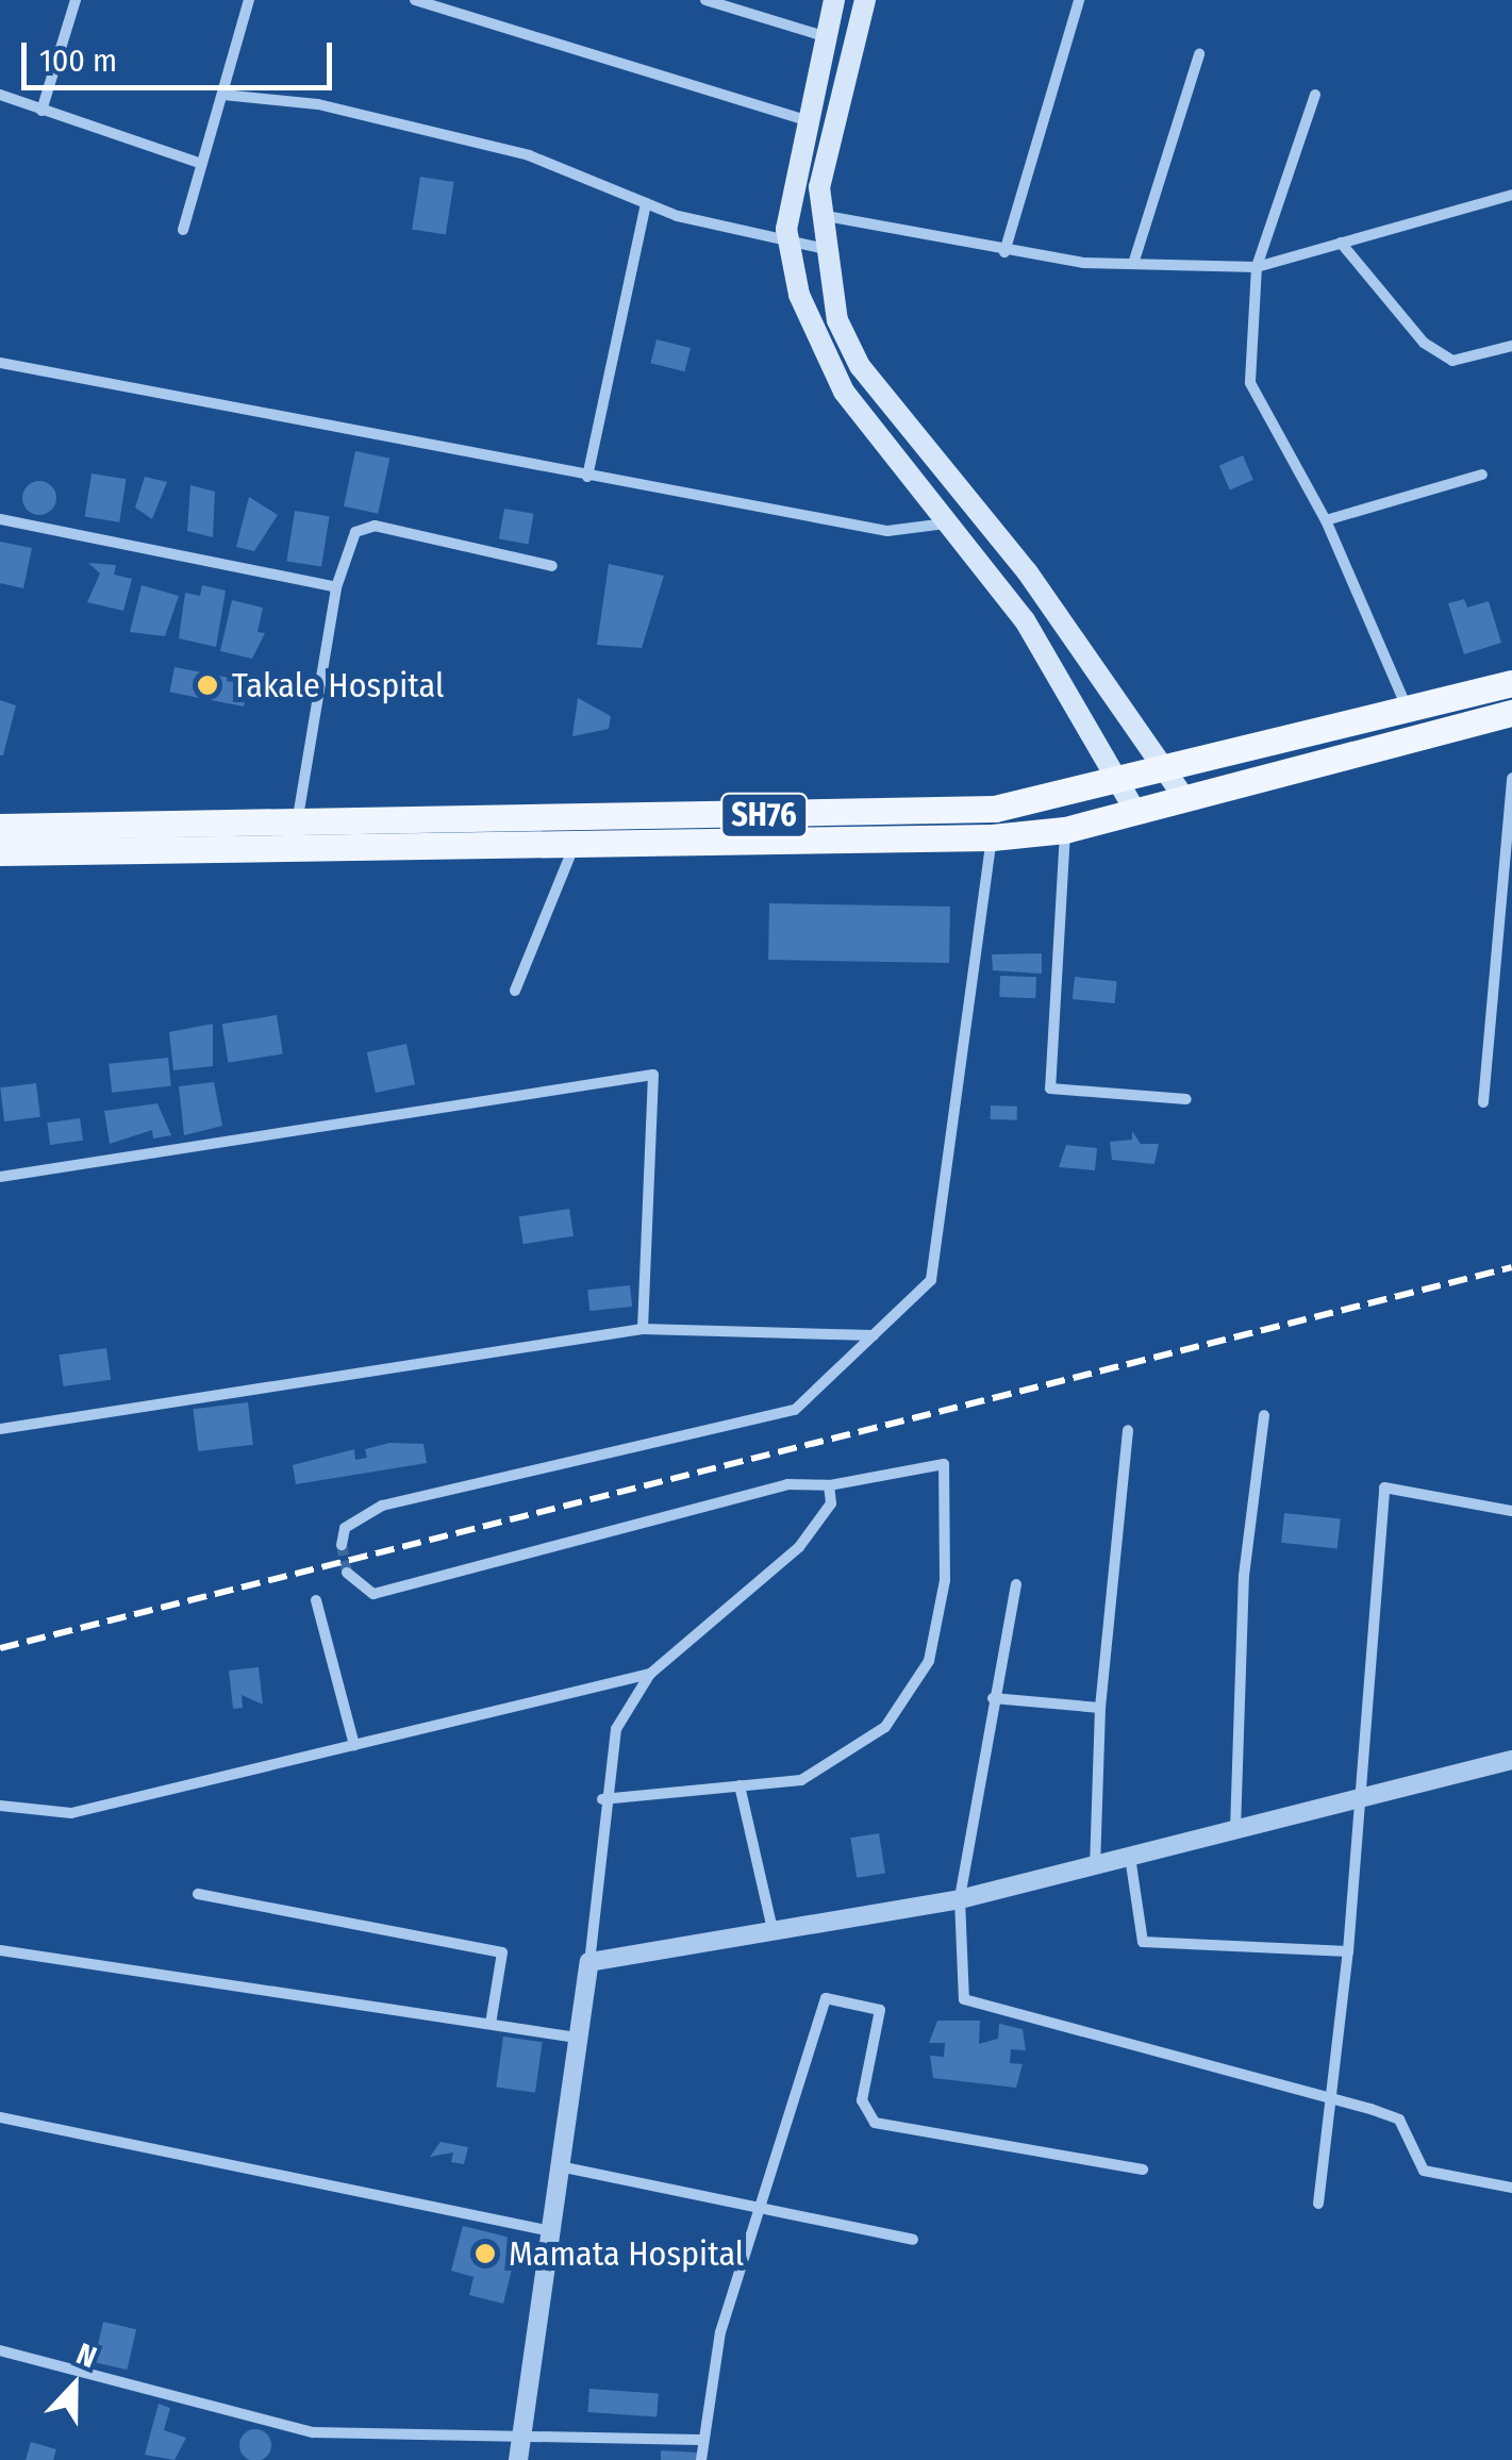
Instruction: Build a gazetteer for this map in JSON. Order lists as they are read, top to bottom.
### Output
{
  "streets": {
    "main road": ["SH76"]
  },
  "places": ["Takale Hospital", "Mamata Hospital"],
  "scale_bar": "100 m",
  "north": "top"
}
